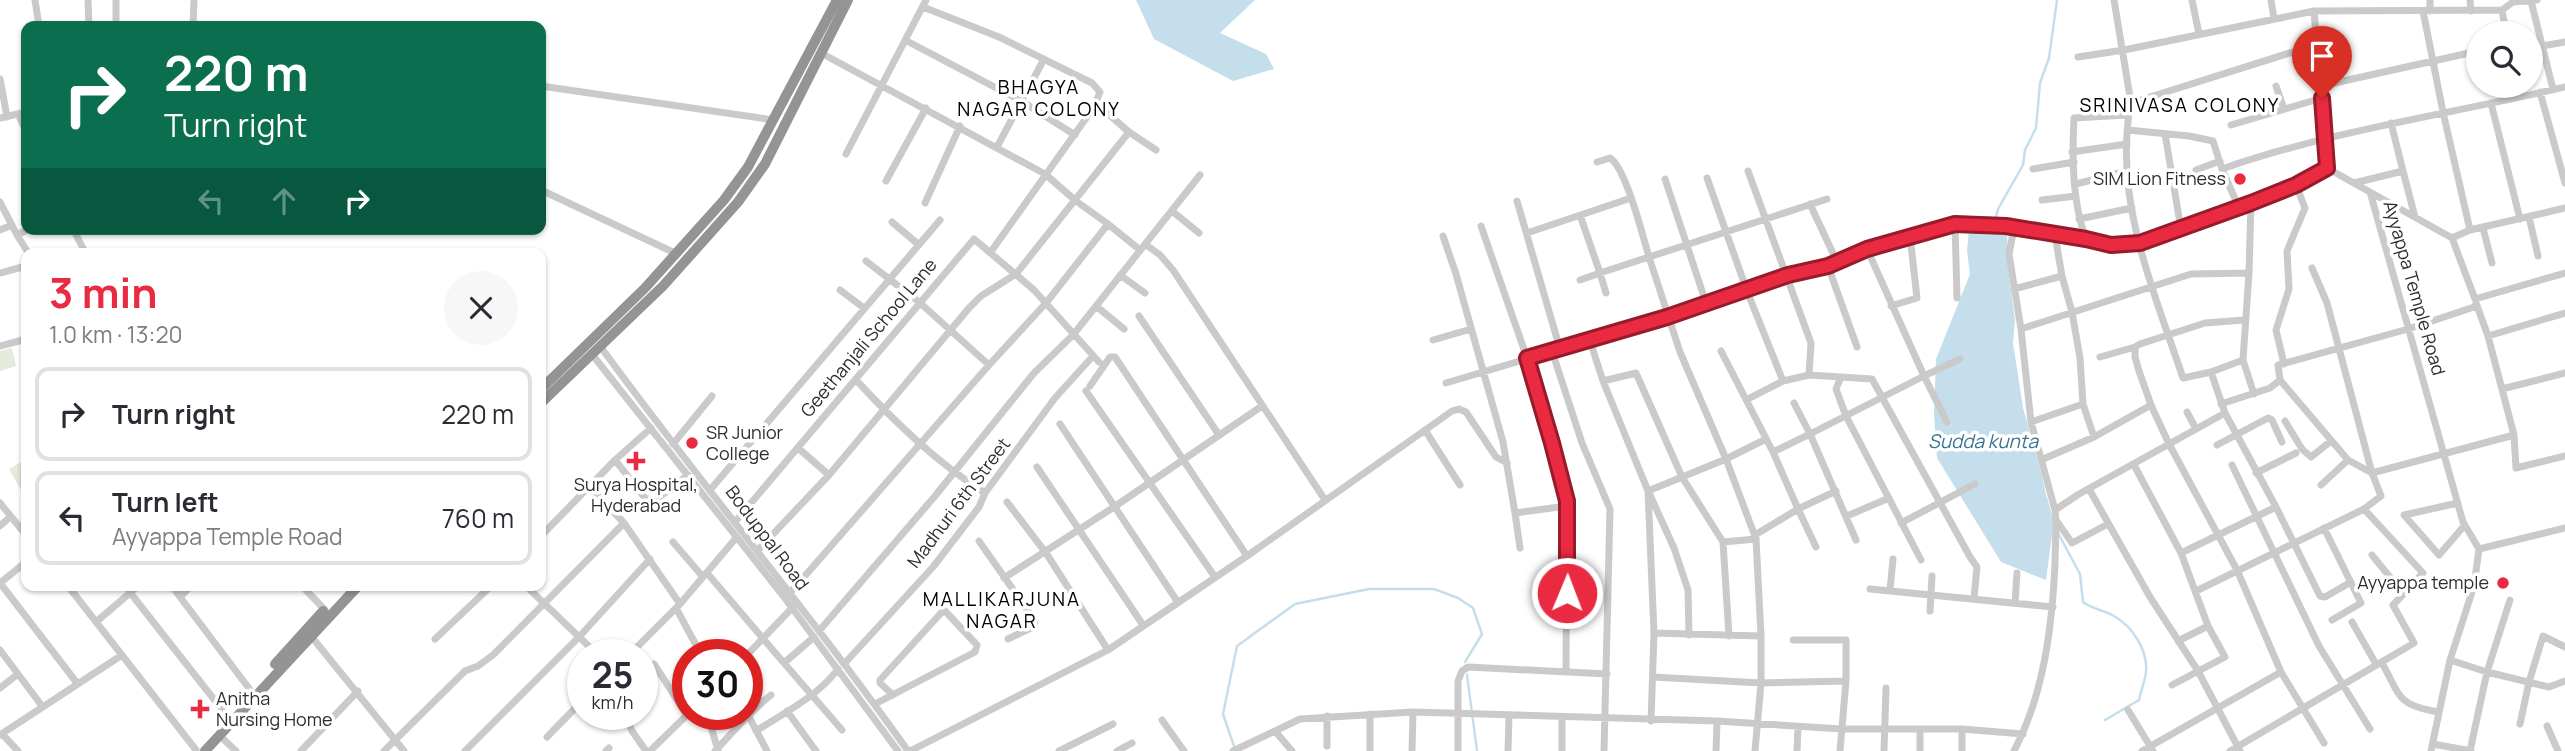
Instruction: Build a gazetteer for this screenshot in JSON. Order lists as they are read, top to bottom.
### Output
{
  "streets": {
    "street": [
      "Ayyappa Temple Road",
      "Geethanjali School Lane",
      "Madhuri 6th Street",
      "Boduppal Road"
    ]
  },
  "crossings": [
    ["Geethanjali School Lane", "Boduppal Road"],
    ["Madhuri 6th Street", "Boduppal Road"]
  ],
  "districts": ["BHAGYA NAGAR COLONY", "SRINIVASA COLONY", "MALLIKARJUNA NAGAR"],
  "water": ["Sudda kunta"],
  "places": {
    "other": ["SIM Lion Fitness", "SR Junior College", "Ayyappa temple"],
    "health": ["Surya Hospital, Hyderabad", "Anitha Nursing Home"]
  },
  "page": {
    "turn": ["220 m", "Turn right"],
    "heading": ["3 min", "1.0 km · 13:20"],
    "list": [
      {
        "name": "Turn right",
        "value": "220 m"
      },
      {
        "name": "Turn left",
        "note": "Ayyappa Temple Road",
        "value": "760 m"
      }
    ],
    "speed": "25 km/h",
    "limit": "30"
  }
}
